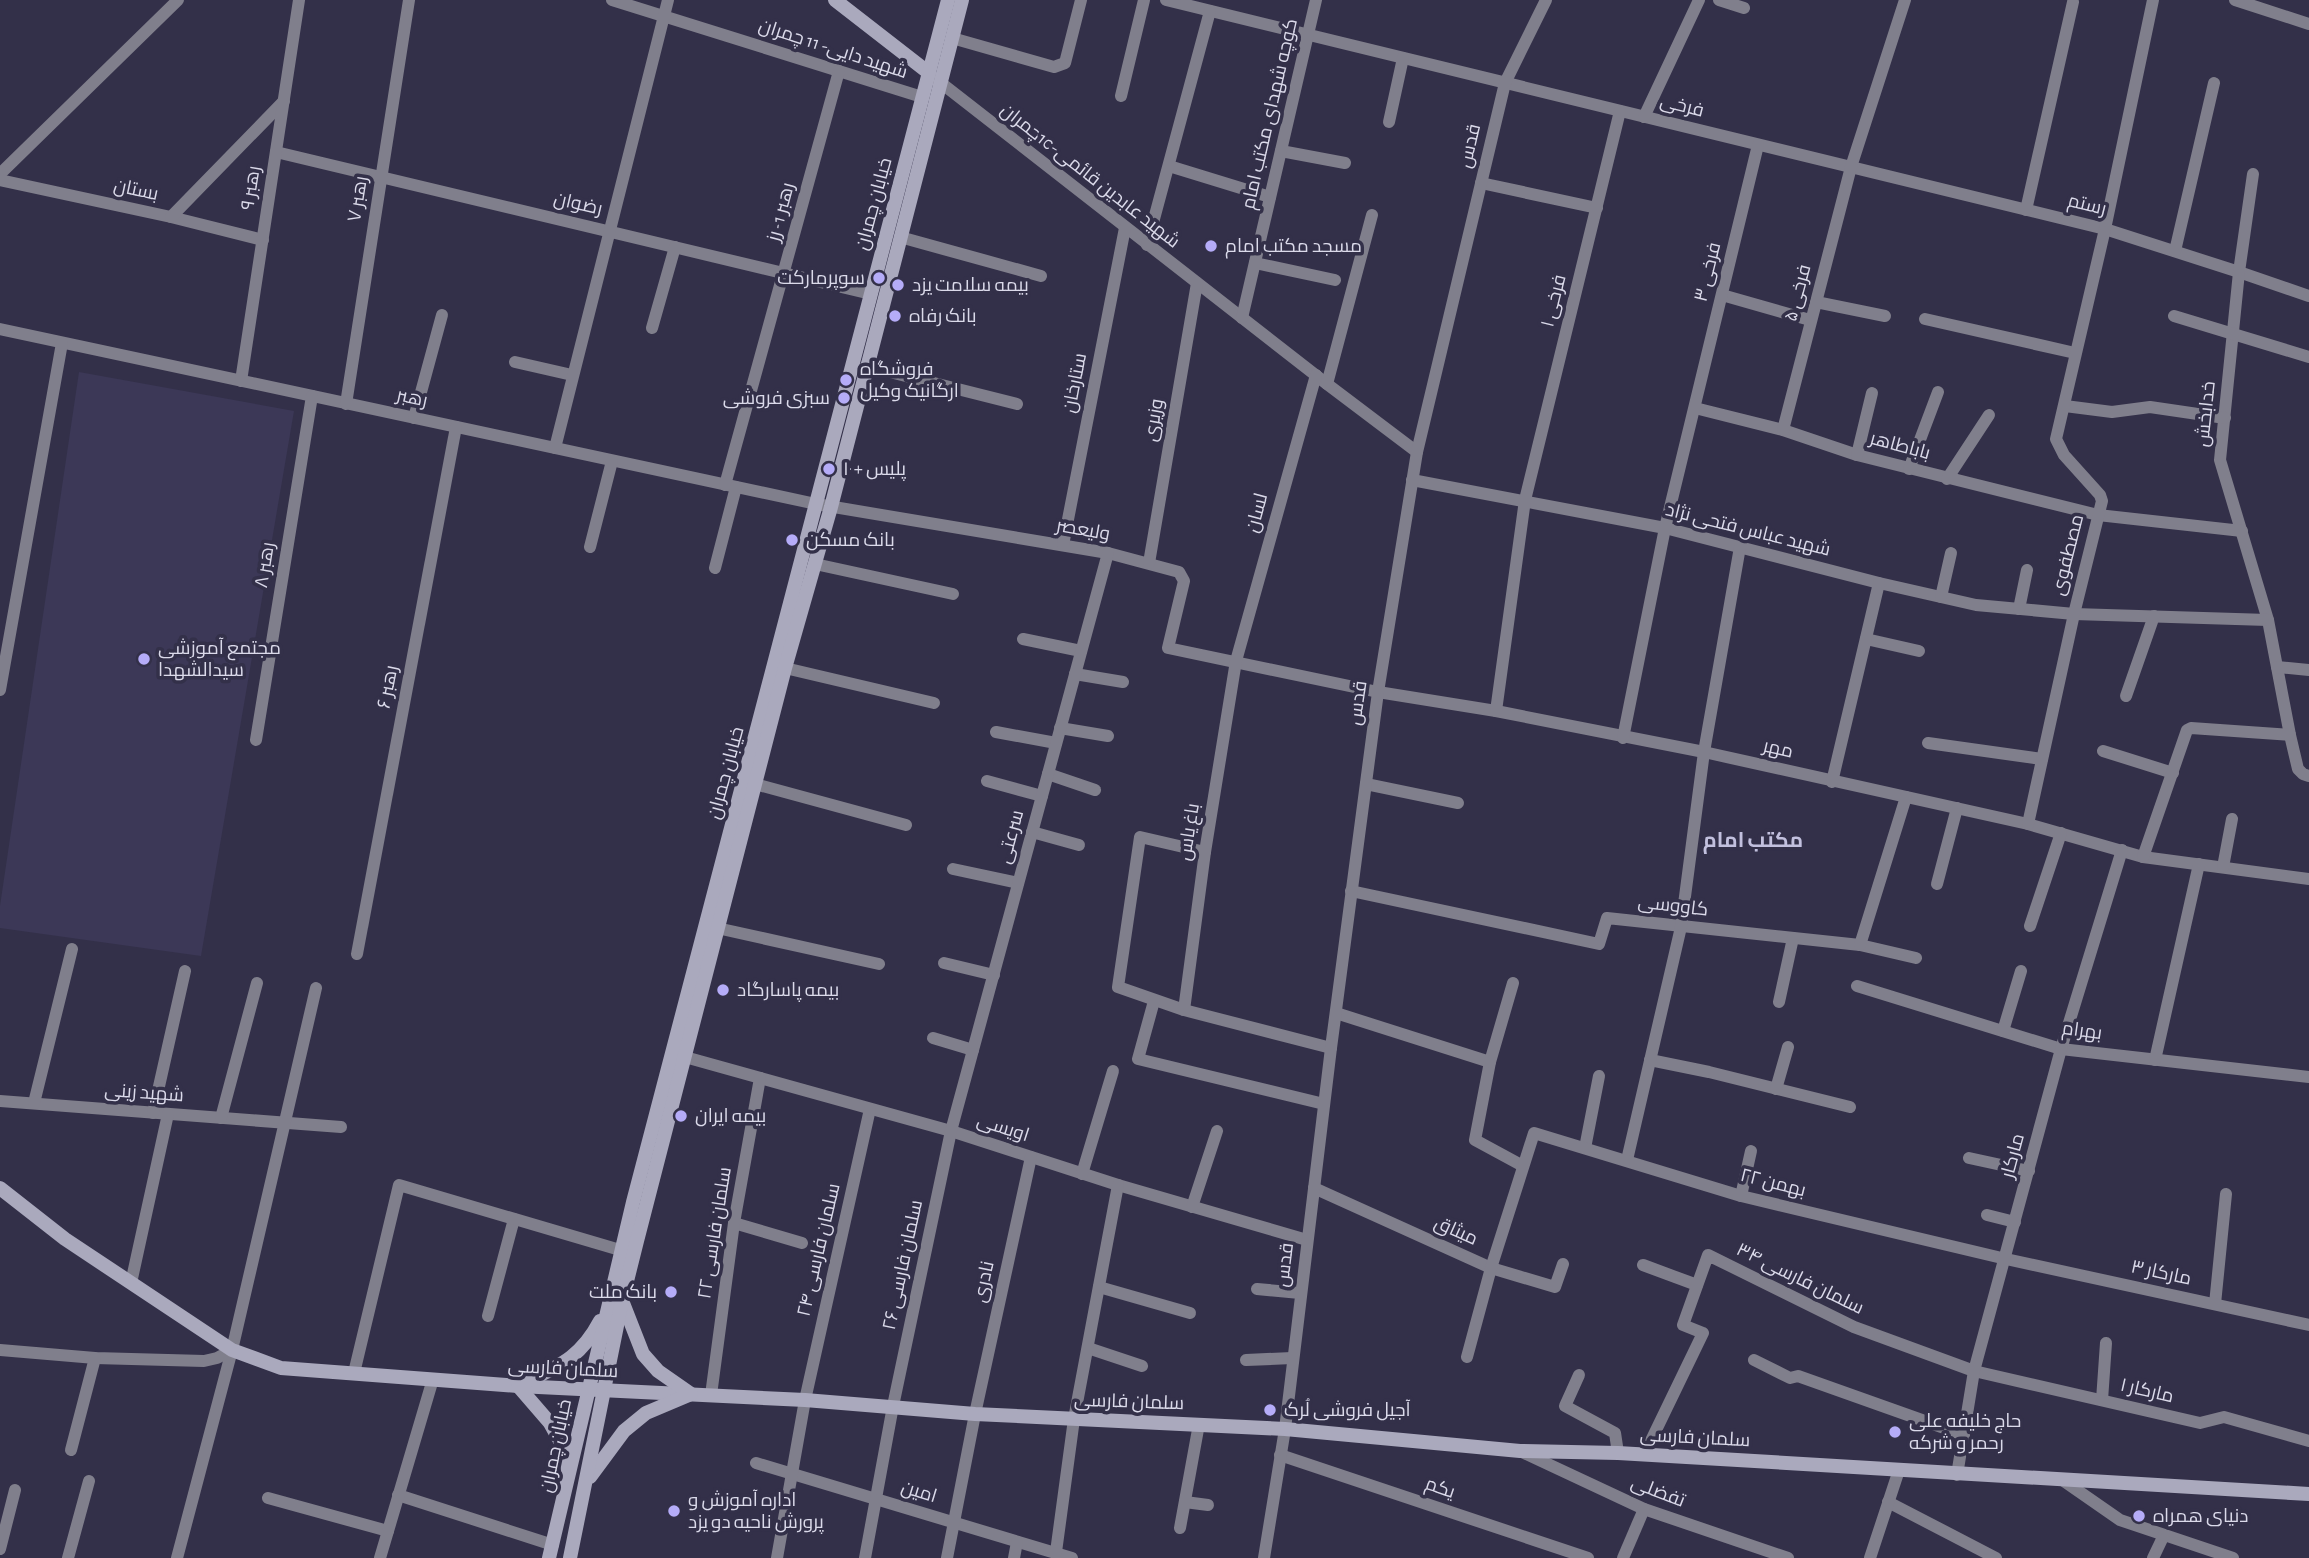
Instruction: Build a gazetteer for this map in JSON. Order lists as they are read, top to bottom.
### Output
{
  "streets": {
    "main road": ["خیابان چمران", "سلمان فارسی"],
    "street": [
      "شهید دایی- 11 چمران",
      "فرخی",
      "کوچه شهدای مکتب امام",
      "قدس",
      "شهید عابدین قائمی-10چمران",
      "رهبر ۹",
      "بستان",
      "رهبر ۷",
      "رضوان",
      "رستم",
      "رهبر 1- رز",
      "فرخی ۳",
      "فرخی ۵",
      "فرخی ۱",
      "ستارخان",
      "رهبر",
      "خدابخش",
      "وزیری",
      "باباطاهر",
      "لسان",
      "ولیعصر",
      "شهید عباس فتحی نژاد",
      "مصطفوی",
      "رهبر ۸",
      "رهبر ۶",
      "مهر",
      "باغ یاس",
      "سرعتی",
      "کاووسی",
      "بهرام",
      "شهید زینی",
      "اویسی",
      "مارکار",
      "۲۲ بهمن",
      "میثاق",
      "سلمان فارسی ۲۲",
      "سلمان فارسی ۲۴",
      "سلمان فارسی ۲۶",
      "مارکار ۳",
      "سلمان فارسی ۳۴",
      "نادری",
      "مارکار ۱",
      "یکم",
      "امین",
      "تفضلی"
    ]
  },
  "crossings": [
    ["شهید دایی- 11 چمران", "خیابان چمران"],
    ["شهید دایی- 11 چمران", "رهبر 1- رز"],
    ["فرخی", "کوچه شهدای مکتب امام"],
    ["فرخی", "قدس"],
    ["فرخی", "رستم"],
    ["فرخی", "فرخی ۳"],
    ["فرخی", "فرخی ۵"],
    ["فرخی", "فرخی ۱"],
    ["کوچه شهدای مکتب امام", "شهید عابدین قائمی-10چمران"],
    ["قدس", "شهید عابدین قائمی-10چمران"],
    ["قدس", "شهید عباس فتحی نژاد"],
    ["قدس", "مهر"],
    ["قدس", "کاووسی"],
    ["قدس", "اویسی"],
    ["قدس", "میثاق"],
    ["قدس", "سلمان فارسی"],
    ["قدس", "یکم"],
    ["شهید عابدین قائمی-10چمران", "خیابان چمران"],
    ["شهید عابدین قائمی-10چمران", "ستارخان"],
    ["شهید عابدین قائمی-10چمران", "وزیری"],
    ["شهید عابدین قائمی-10چمران", "لسان"],
    ["رهبر ۹", "بستان"],
    ["رهبر ۹", "رضوان"],
    ["رهبر ۹", "رهبر"],
    ["رهبر ۷", "رضوان"],
    ["رهبر ۷", "رهبر"],
    ["رضوان", "خیابان چمران"],
    ["رضوان", "رهبر 1- رز"],
    ["خیابان چمران", "رهبر"],
    ["خیابان چمران", "ولیعصر"],
    ["خیابان چمران", "اویسی"],
    ["خیابان چمران", "سلمان فارسی"],
    ["رستم", "فرخی ۵"],
    ["رستم", "خدابخش"],
    ["رستم", "مصطفوی"],
    ["رهبر 1- رز", "رهبر"],
    ["فرخی ۳", "باباطاهر"],
    ["فرخی ۳", "شهید عباس فتحی نژاد"],
    ["فرخی ۳", "مهر"],
    ["فرخی ۵", "باباطاهر"],
    ["فرخی ۱", "شهید عباس فتحی نژاد"],
    ["فرخی ۱", "مهر"],
    ["ستارخان", "ولیعصر"],
    ["رهبر", "ولیعصر"],
    ["رهبر", "رهبر ۸"],
    ["رهبر", "رهبر ۶"],
    ["خدابخش", "باباطاهر"],
    ["خدابخش", "شهید عباس فتحی نژاد"],
    ["وزیری", "ولیعصر"],
    ["باباطاهر", "مصطفوی"],
    ["لسان", "ولیعصر"],
    ["لسان", "مهر"],
    ["لسان", "باغ یاس"],
    ["ولیعصر", "مهر"],
    ["ولیعصر", "باغ یاس"],
    ["ولیعصر", "سرعتی"],
    ["شهید عباس فتحی نژاد", "مصطفوی"],
    ["مصطفوی", "مهر"],
    ["مهر", "باغ یاس"],
    ["مهر", "مارکار"],
    ["سرعتی", "اویسی"],
    ["سرعتی", "سلمان فارسی ۲۶"],
    ["بهرام", "مارکار"],
    ["اویسی", "سلمان فارسی ۲۲"],
    ["اویسی", "سلمان فارسی ۲۴"],
    ["اویسی", "سلمان فارسی ۲۶"],
    ["اویسی", "نادری"],
    ["مارکار", "۲۲ بهمن"],
    ["مارکار", "مارکار ۳"],
    ["مارکار", "سلمان فارسی ۳۴"],
    ["مارکار", "سلمان فارسی"],
    ["مارکار", "مارکار ۱"],
    ["۲۲ بهمن", "میثاق"],
    ["۲۲ بهمن", "مارکار ۳"],
    ["سلمان فارسی ۲۲", "سلمان فارسی"],
    ["سلمان فارسی ۲۴", "سلمان فارسی"],
    ["سلمان فارسی ۲۴", "امین"],
    ["سلمان فارسی ۲۶", "سلمان فارسی"],
    ["سلمان فارسی ۲۶", "امین"],
    ["سلمان فارسی ۳۴", "سلمان فارسی"],
    ["سلمان فارسی ۳۴", "مارکار ۱"],
    ["نادری", "سلمان فارسی"],
    ["نادری", "امین"],
    ["سلمان فارسی", "تفضلی"]
  ],
  "districts": ["مکتب امام"],
  "places": [
    "مسجد مکتب امام",
    "سوپرمارکت",
    "بيمه سلامت يزد",
    "بانک رفاه",
    "فروشگاه ارگانیک وکیل",
    "سبزی فروشی",
    "پلیس +۱۰",
    "بانک مسکن",
    "مجتمع آموزشی سیدالشهدا",
    "بیمه پاسارگاد",
    "بیمه ایران",
    "بانک ملت",
    "آجیل فروشی لُرک",
    "حاج خلیفه علی رحمر و شرکه",
    "اداره آموزش و پرورش ناحیه دو یزد",
    "دنیای همراه"
  ]
}
